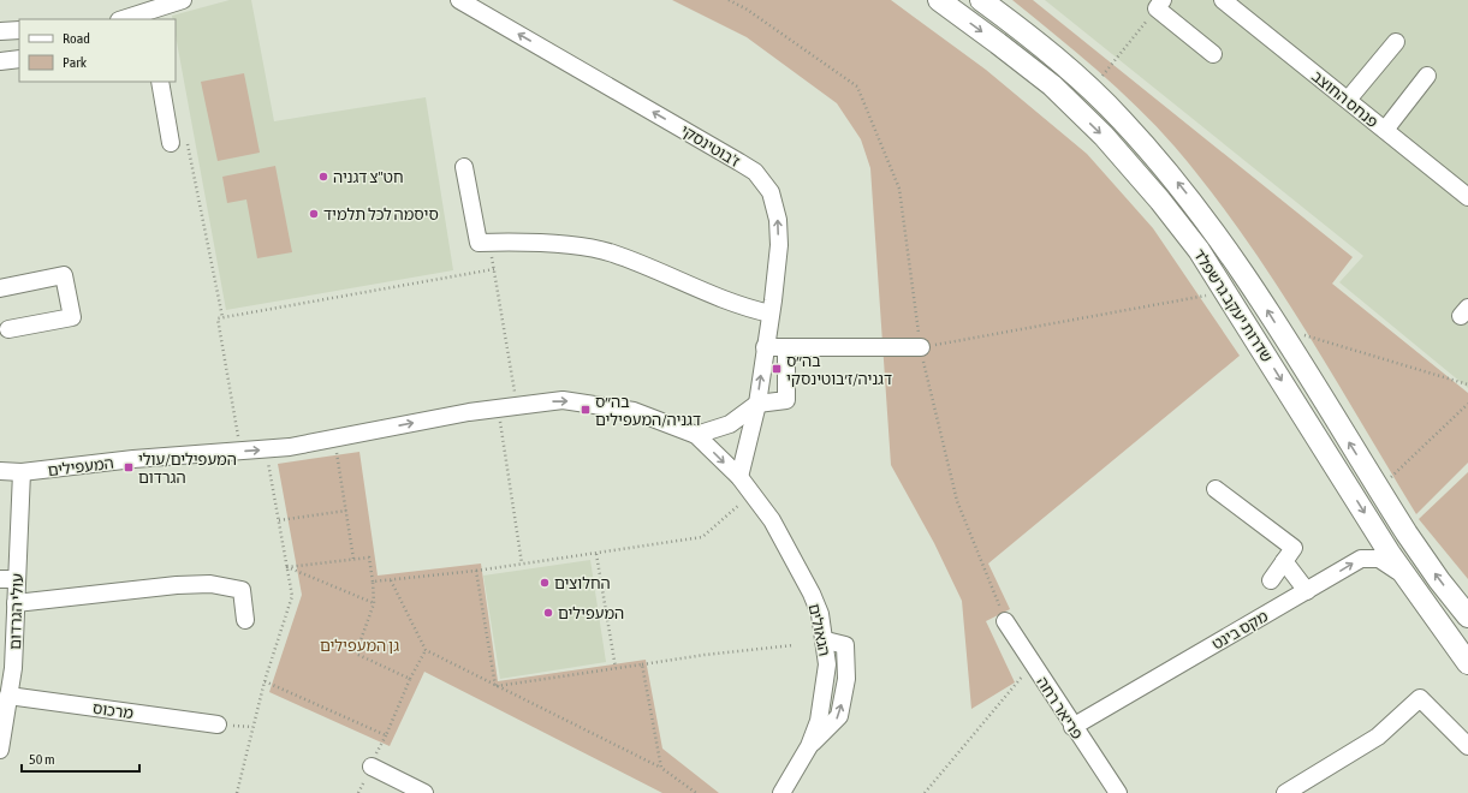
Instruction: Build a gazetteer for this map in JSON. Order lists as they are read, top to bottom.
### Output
{
  "streets": {
    "main road": ["שדרות יעקב גרשפלד"],
    "street": [
      "פנחס החוצב",
      "ז'בוטינסקי",
      "המעפילים",
      "עולי הגרדום",
      "הגאולים",
      "מקס בינט",
      "פריאר רחה",
      "מרכוס"
    ]
  },
  "crossings": [
    ["ז'בוטינסקי", "המעפילים"],
    ["ז'בוטינסקי", "הגאולים"],
    ["שדרות יעקב גרשפלד", "מקס בינט"],
    ["המעפילים", "עולי הגרדום"],
    ["המעפילים", "הגאולים"],
    ["עולי הגרדום", "מרכוס"],
    ["מקס בינט", "פריאר רחה"]
  ],
  "one_way": ["ז'בוטינסקי"],
  "parks": ["גן המעפילים"],
  "places": {
    "other": [
      "חט''צ דגניה",
      "סיסמה לכל תלמיד",
      "החלוצים",
      "המעפילים"
    ],
    "transit": ["בה״ס דגניה/ז׳בוטינסקי", "בה״ס דגניה/המעפילים", "המעפילים/עולי הגרדום"]
  },
  "legend": ["Road", "Park"],
  "scale_bar": "50 m"
}
